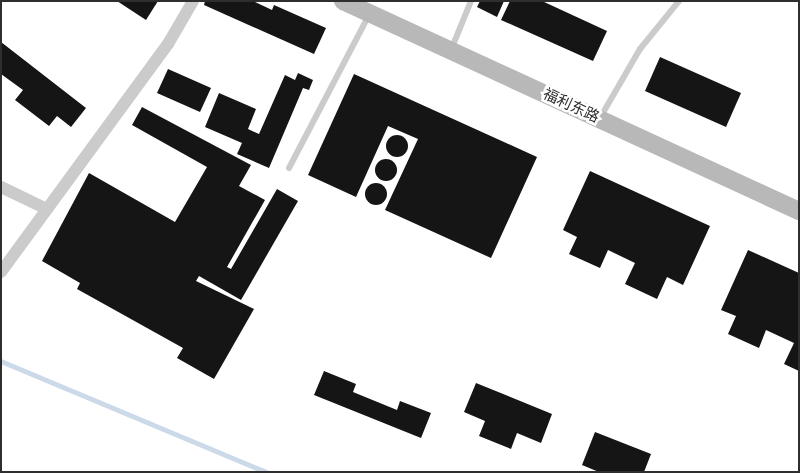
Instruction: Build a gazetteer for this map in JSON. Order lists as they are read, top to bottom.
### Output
{
  "streets": {
    "main road": ["福利东路"]
  }
}
